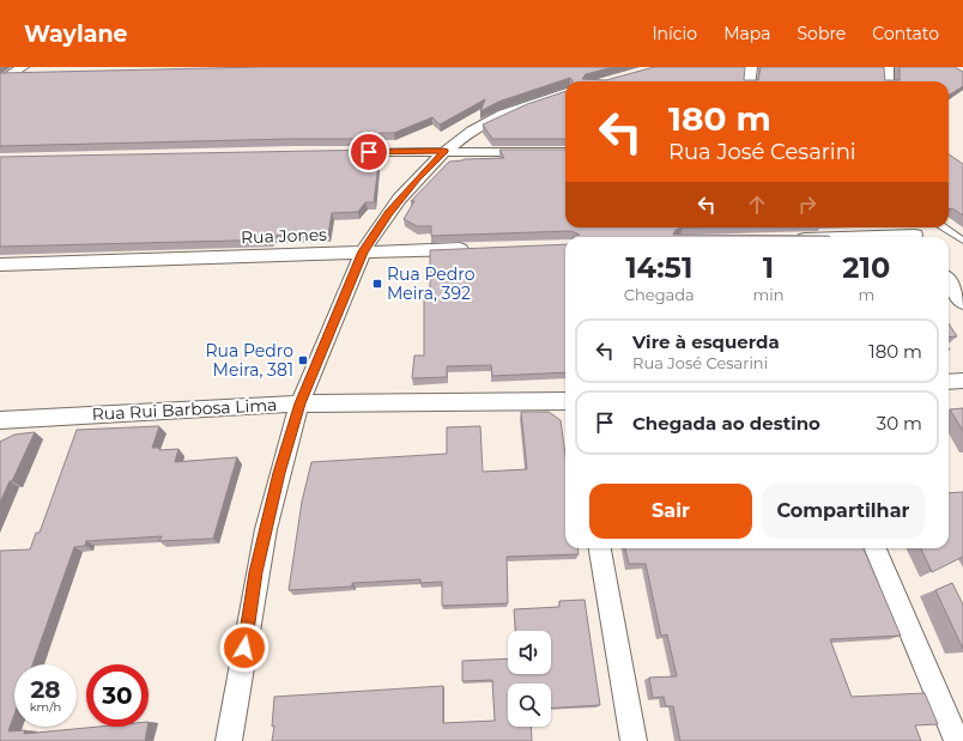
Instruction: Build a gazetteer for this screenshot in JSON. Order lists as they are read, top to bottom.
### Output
{
  "streets": {
    "street": ["Rua Jones", "Rua Rui Barbosa Lima"]
  },
  "places": {
    "transit": ["Rua Pedro Meira, 392", "Rua Pedro Meira, 381"]
  },
  "page": {
    "header": "Waylane",
    "nav": [
      "Início",
      "Mapa",
      "Sobre",
      "Contato"
    ],
    "turn": ["180 m", "Rua José Cesarini"],
    "eta": [
      "14:51",
      "Chegada",
      "1",
      "min",
      "210",
      "m"
    ],
    "list": [
      {
        "name": "Vire à esquerda",
        "note": "Rua José Cesarini",
        "value": "180 m"
      },
      {
        "name": "Chegada ao destino",
        "value": "30 m"
      }
    ],
    "buttons": ["Sair", "Compartilhar"],
    "speed": "28 km/h",
    "limit": "30"
  }
}
